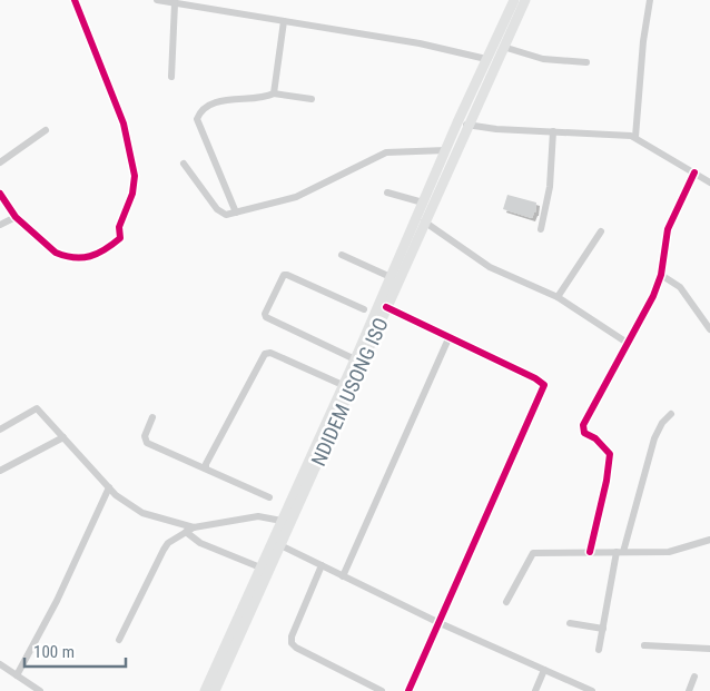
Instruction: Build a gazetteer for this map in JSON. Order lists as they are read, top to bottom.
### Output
{
  "streets": {
    "highway": ["NDIDEM USONG ISO"]
  },
  "scale_bar": "100 m"
}
